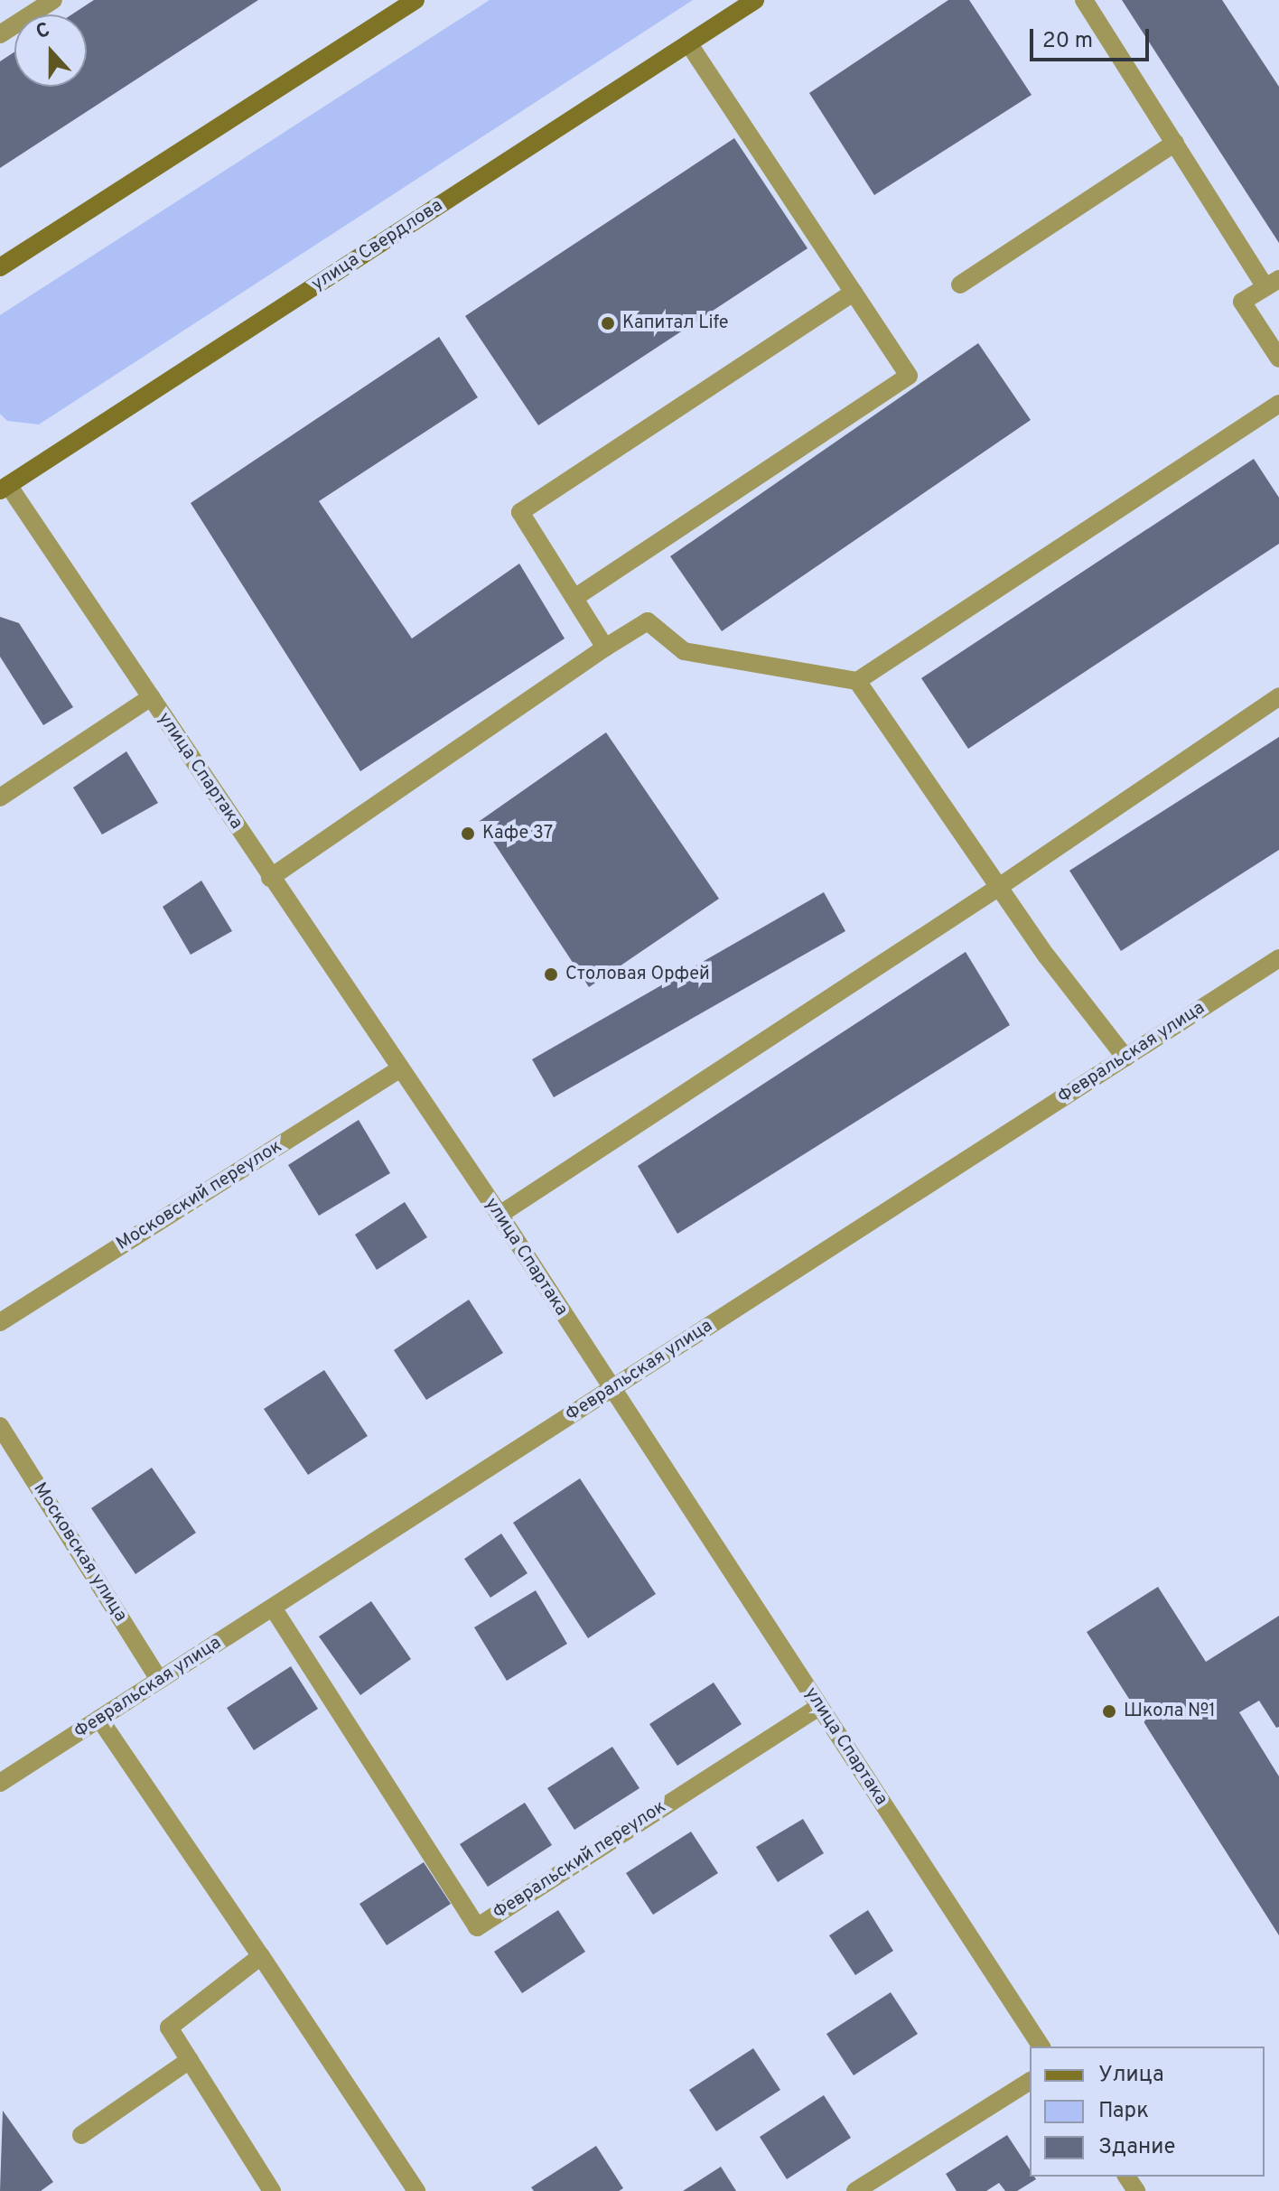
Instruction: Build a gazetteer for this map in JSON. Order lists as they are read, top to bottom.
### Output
{
  "streets": {
    "main road": ["улица Свердлова"],
    "street": [
      "улица Спартака",
      "Февральская улица",
      "Московский переулок",
      "Московская улица",
      "Февральский переулок"
    ]
  },
  "crossings": [
    ["улица Свердлова", "улица Спартака"],
    ["улица Спартака", "Февральская улица"],
    ["улица Спартака", "Московский переулок"],
    ["улица Спартака", "Февральский переулок"],
    ["Февральская улица", "Московская улица"],
    ["Февральская улица", "Февральский переулок"]
  ],
  "places": [
    "Капитал Life",
    "Кафе 37",
    "Столовая Орфей",
    "Школа №1"
  ],
  "legend": ["Улица", "Парк", "Здание"],
  "scale_bar": "20 m",
  "north": "top"
}
